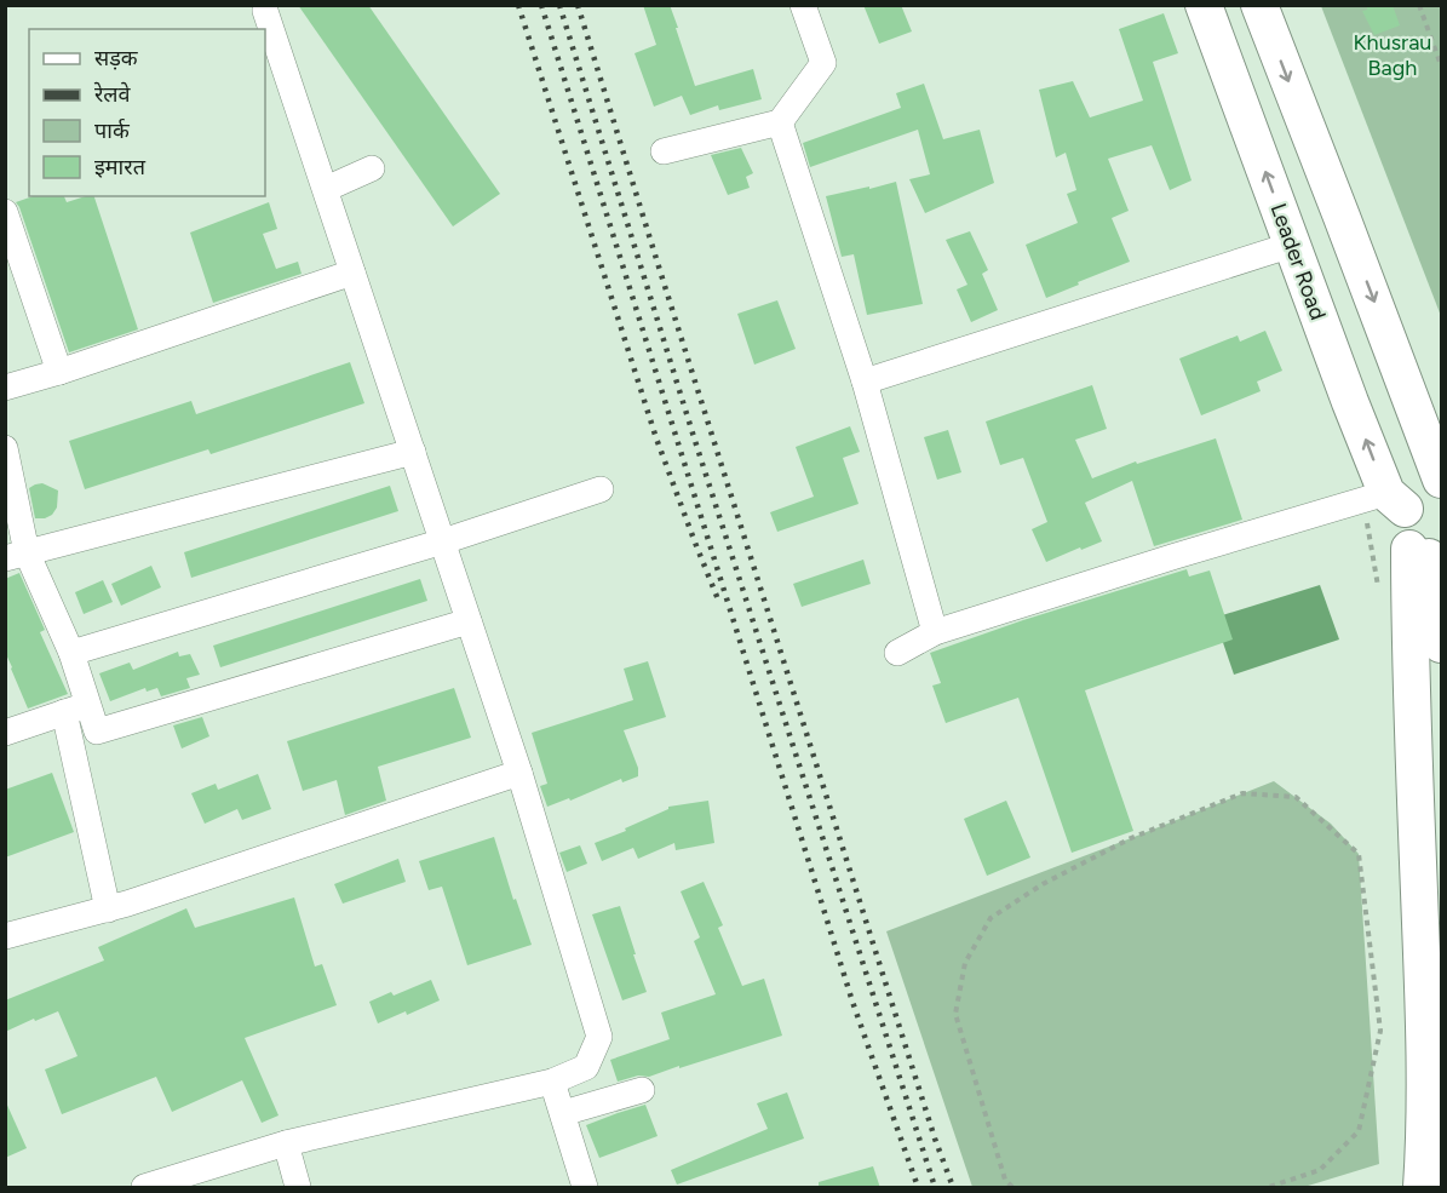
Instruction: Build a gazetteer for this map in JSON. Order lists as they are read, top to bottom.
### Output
{
  "streets": {
    "main road": ["Leader Road"]
  },
  "parks": ["Khusrau Bagh"],
  "legend": [
    "सड़क",
    "रेलवे",
    "पार्क",
    "इमारत"
  ]
}
